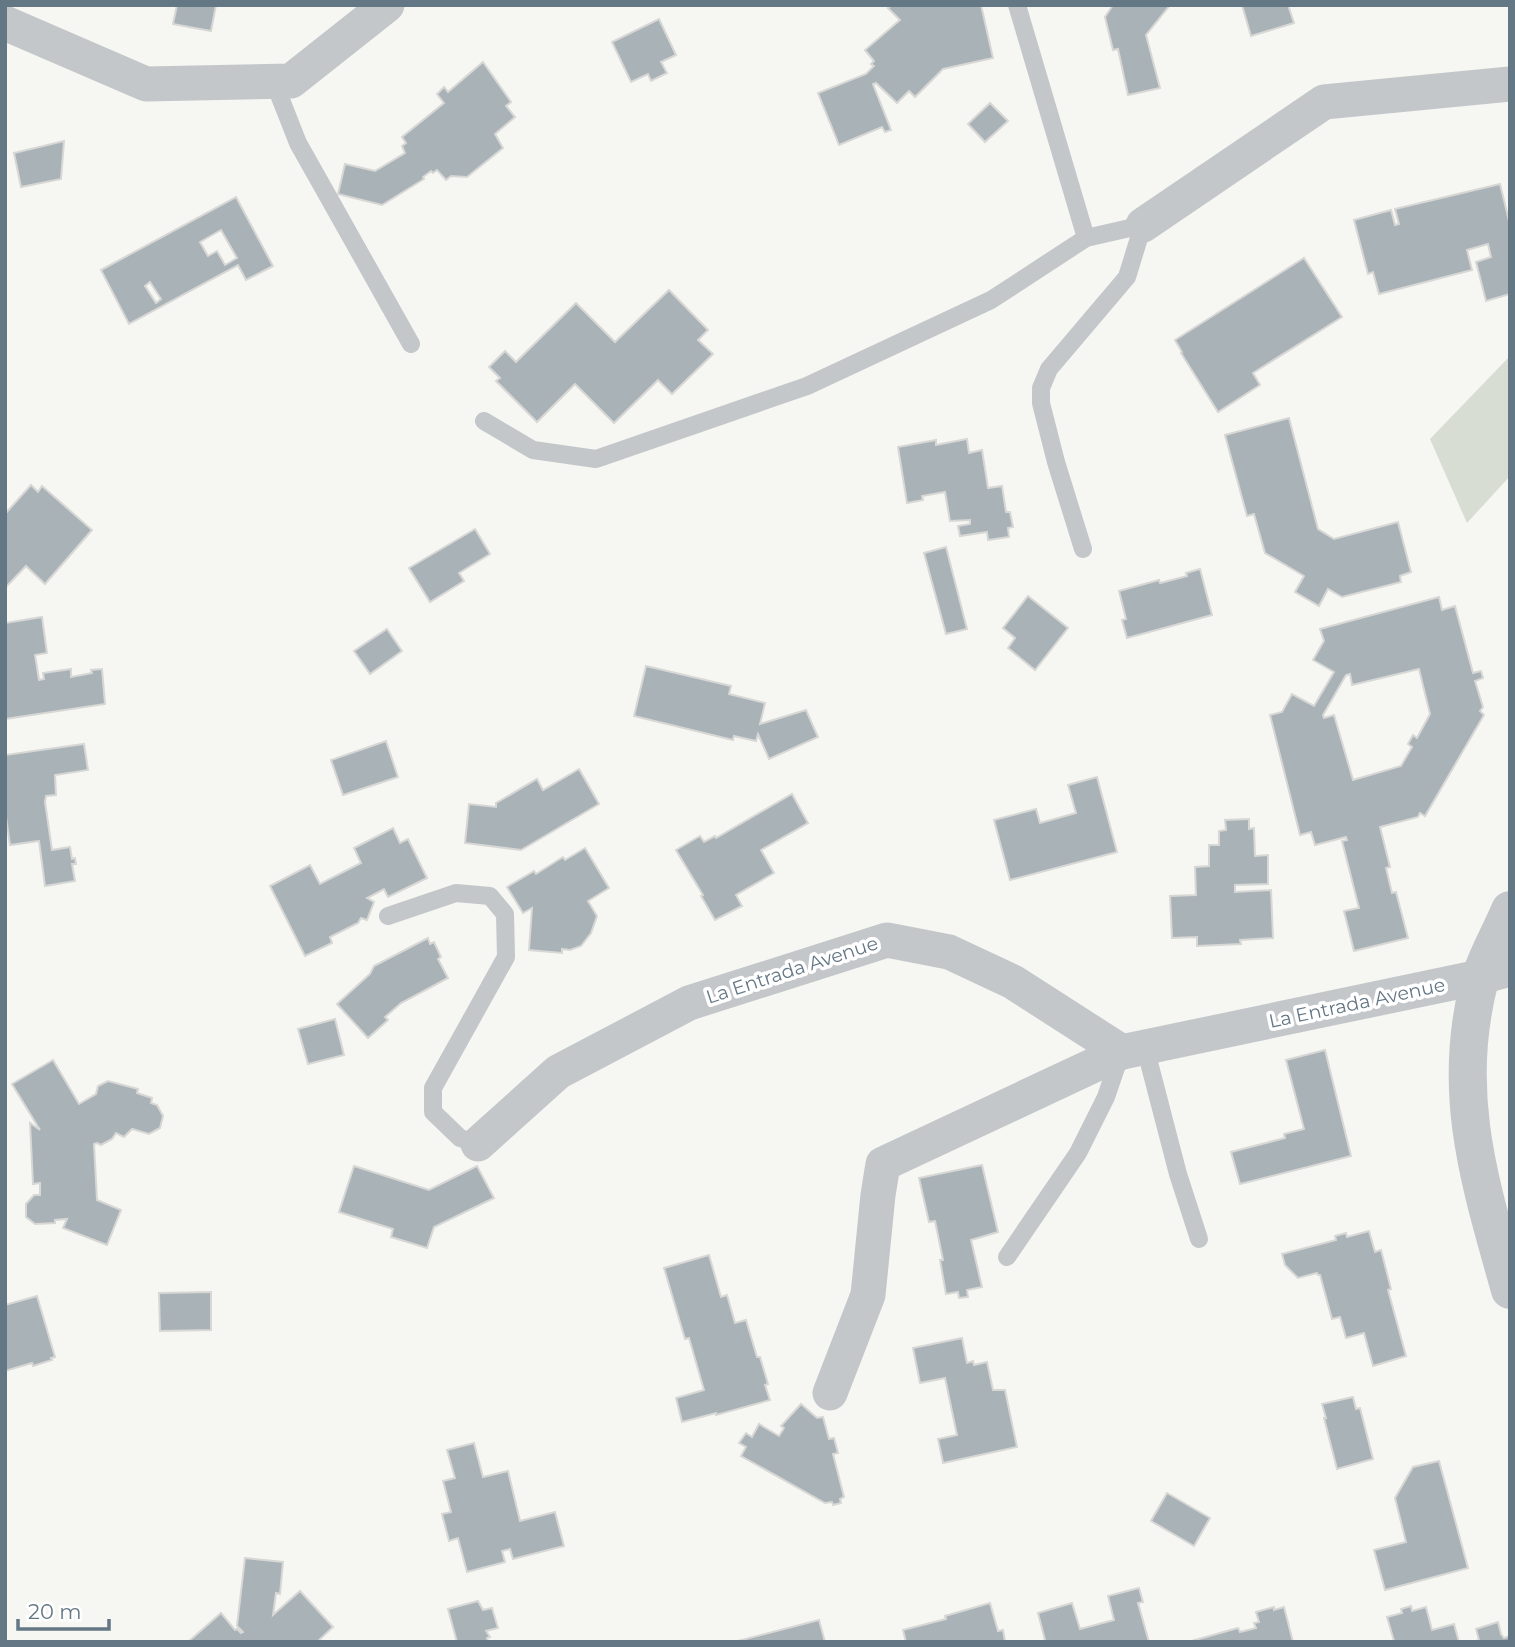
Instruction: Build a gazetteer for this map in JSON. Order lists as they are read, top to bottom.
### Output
{
  "streets": {
    "street": ["La Entrada Avenue"]
  },
  "scale_bar": "20 m"
}
